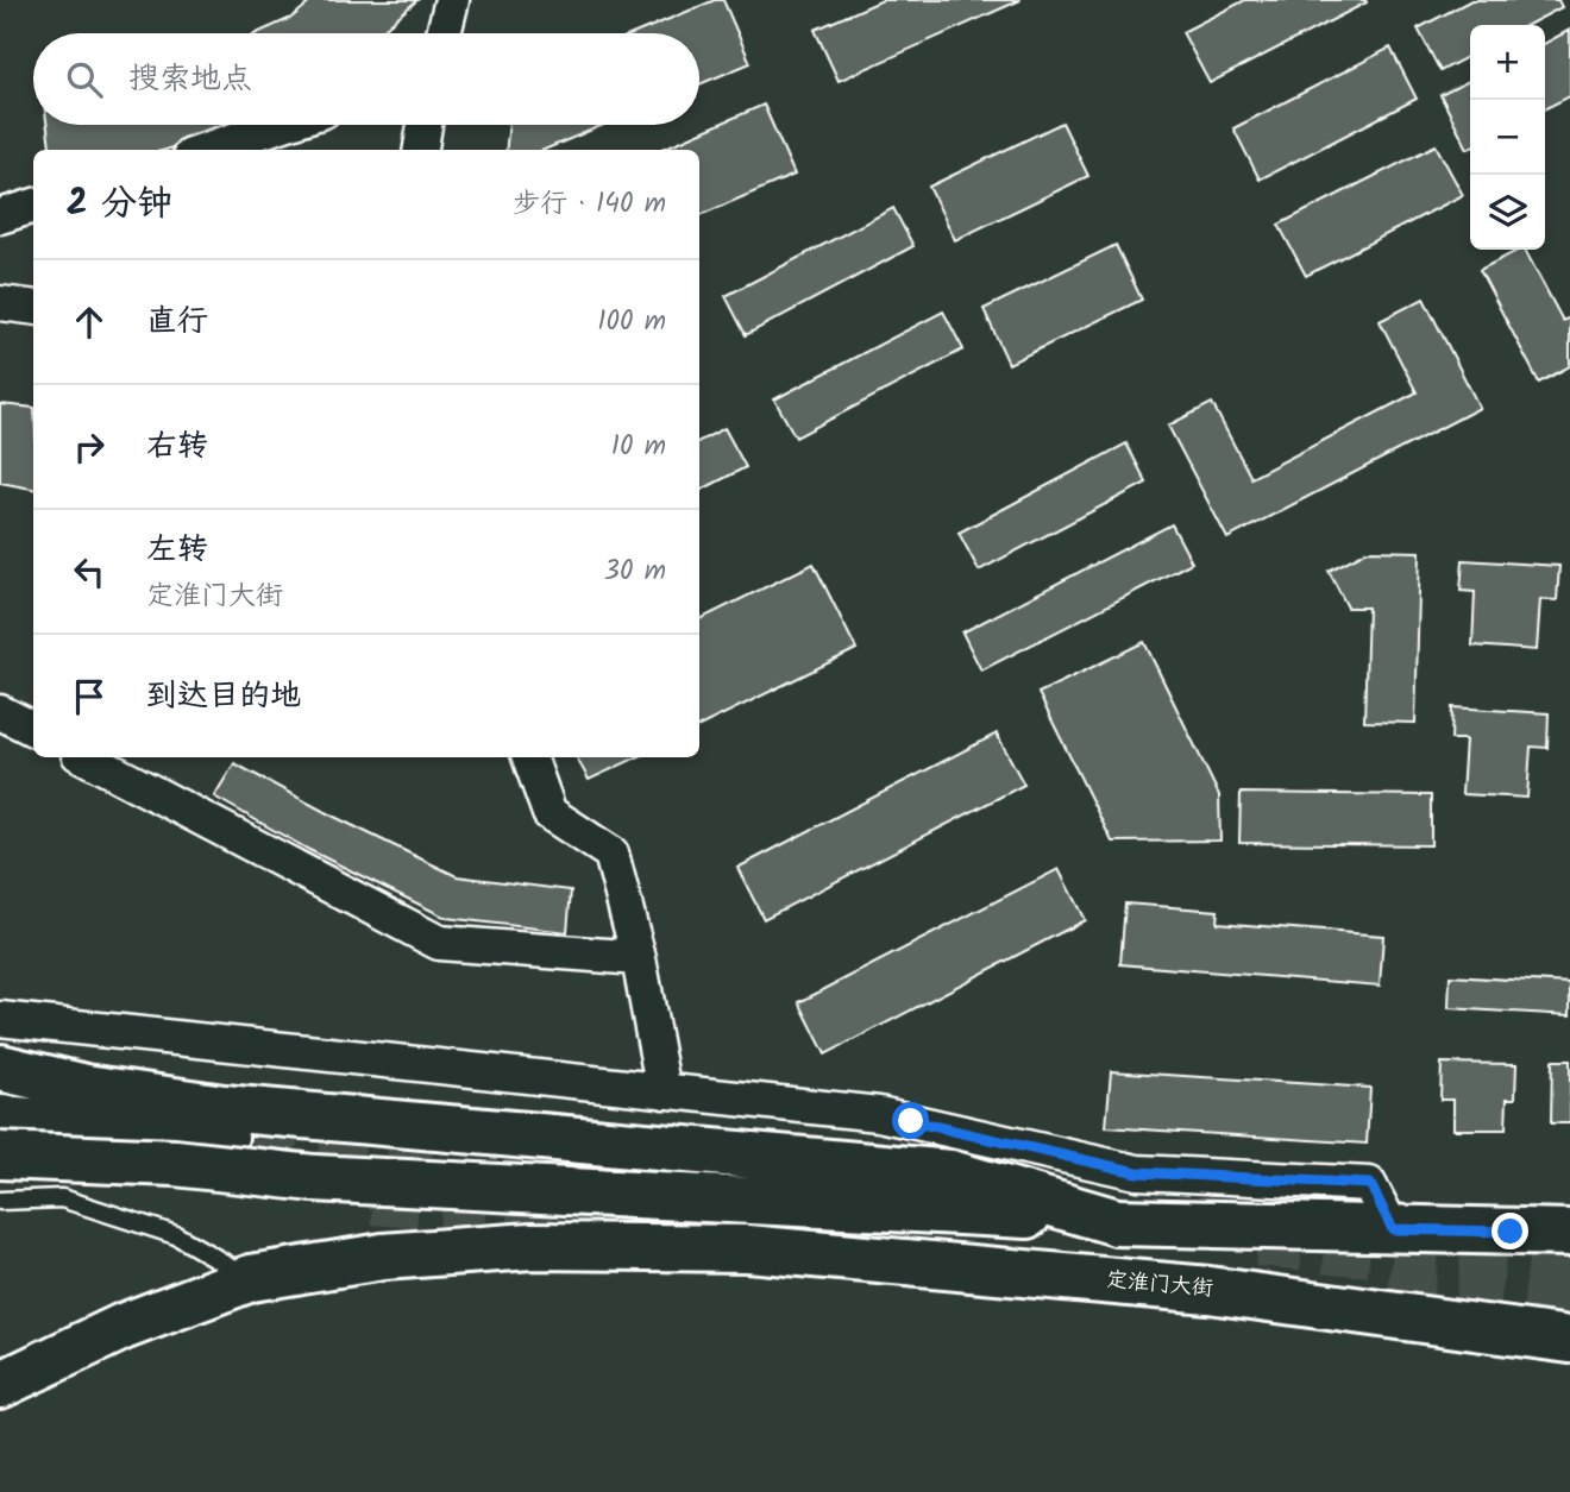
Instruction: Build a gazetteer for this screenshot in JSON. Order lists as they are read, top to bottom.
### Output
{
  "streets": {
    "main road": ["定淮门大街"]
  },
  "page": {
    "map_buttons": ["+", "−"],
    "search": "搜索地点",
    "heading": ["2 分钟", "步行 · 140 m"],
    "list": [
      ["直行", "100 m"],
      ["右转", "10 m"],
      ["左转", "定淮门大街", "30 m"],
      "到达目的地"
    ]
  }
}
